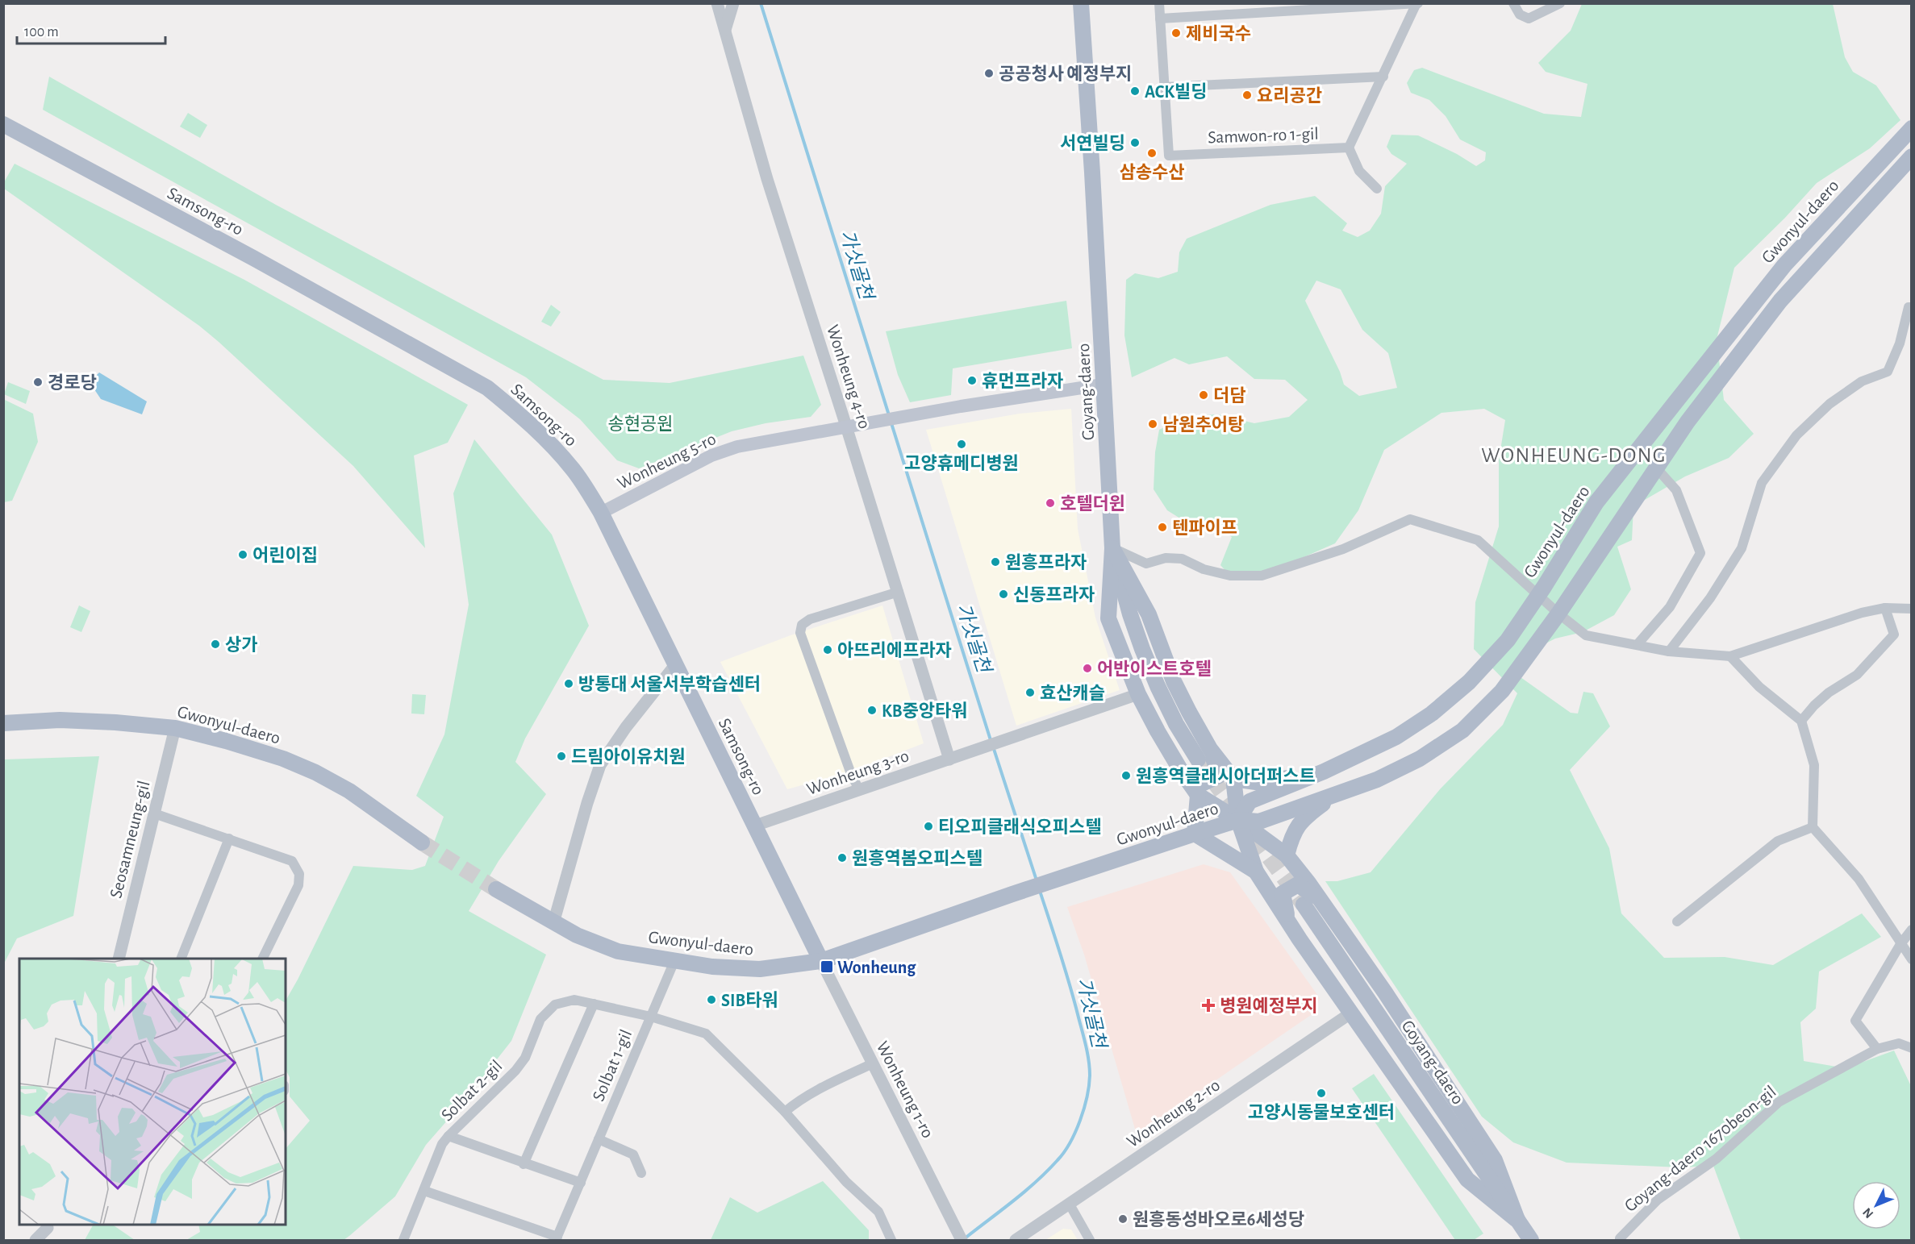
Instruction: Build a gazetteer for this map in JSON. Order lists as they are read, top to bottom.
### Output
{
  "streets": {
    "main road": [
      "Samsong-ro",
      "Gwonyul-daero",
      "Goyang-daero",
      "Wonheung 5-ro"
    ],
    "street": [
      "Samwon-ro 1-gil",
      "Wonheung 4-ro",
      "Wonheung 3-ro",
      "Seosamneung-gil",
      "Solbat 1-gil",
      "Wonheung 1-ro",
      "Solbat 2-gil",
      "Wonheung 2-ro",
      "Goyang-daero 1670beon-gil"
    ]
  },
  "crossings": [
    ["Samsong-ro", "Gwonyul-daero"],
    ["Samsong-ro", "Wonheung 5-ro"],
    ["Samsong-ro", "Wonheung 3-ro"],
    ["Samsong-ro", "Wonheung 1-ro"],
    ["Gwonyul-daero", "Seosamneung-gil"],
    ["Gwonyul-daero", "Solbat 1-gil"],
    ["Gwonyul-daero", "Wonheung 1-ro"],
    ["Wonheung 4-ro", "Wonheung 5-ro"],
    ["Wonheung 4-ro", "Wonheung 3-ro"],
    ["Goyang-daero", "Wonheung 5-ro"],
    ["Solbat 1-gil", "Solbat 2-gil"]
  ],
  "districts": ["WONHEUNG-DONG"],
  "water": ["가싯골천"],
  "parks": ["송현공원"],
  "places": {
    "other": [
      "제비국수",
      "공공청사 예정부지",
      "ACK빌딩",
      "요리공간",
      "서연빌딩",
      "삼송수산",
      "휴먼프라자",
      "경로당",
      "더담",
      "남원추어탕",
      "고양휴메디병원",
      "호텔더윈",
      "텐파이프",
      "어린이집",
      "원흥프라자",
      "신동프라자",
      "상가",
      "아뜨리에프라자",
      "어반이스트호텔",
      "방통대 서울서부학습센터",
      "효산캐슬",
      "KB중앙타워",
      "드림아이유치원",
      "원흥역클래시아더퍼스트",
      "티오피클래식오피스텔",
      "원흥역봄오피스텔",
      "SIB타워",
      "고양시동물보호센터",
      "원흥동성바오로6세성당"
    ],
    "transit": ["Wonheung"],
    "health": ["병원예정부지"]
  },
  "scale_bar": "100 m",
  "north": "bottom left"
}
